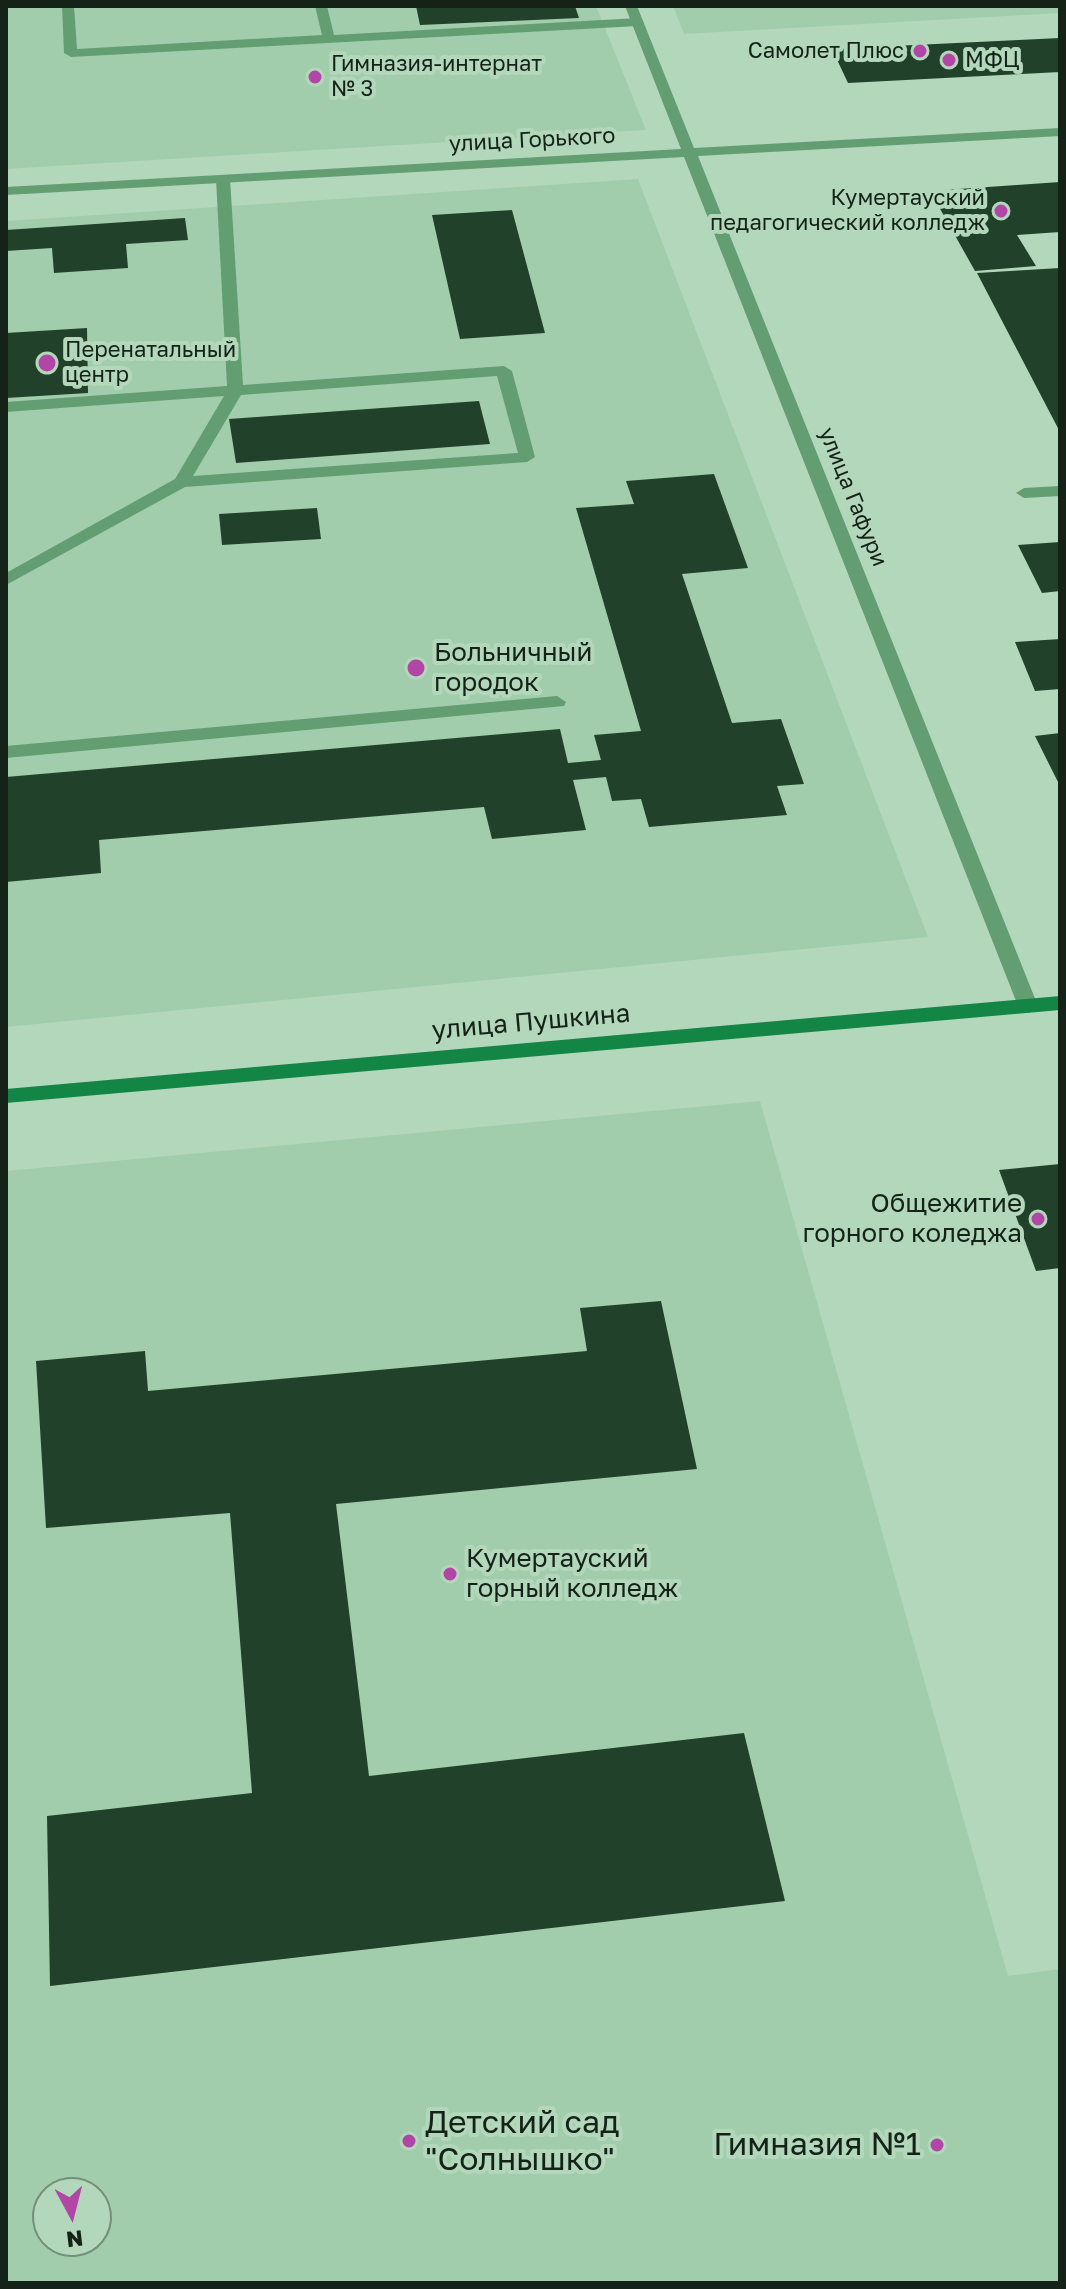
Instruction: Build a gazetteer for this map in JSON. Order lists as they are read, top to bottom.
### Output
{
  "streets": {
    "main road": ["улица Пушкина"],
    "street": ["улица Горького", "улица Гафури"]
  },
  "crossings": [
    ["улица Горького", "улица Гафури"],
    ["улица Гафури", "улица Пушкина"]
  ],
  "places": [
    "Самолет Плюс",
    "МФЦ",
    "Гимназия-интернат № 3",
    "Кумертауский педагогический колледж",
    "Перенатальный центр",
    "Больничный городок",
    "Общежитие горного коледжа",
    "Кумертауский горный колледж",
    "Детский сад \"Солнышко\"",
    "Гимназия №1"
  ],
  "north": "bottom"
}
